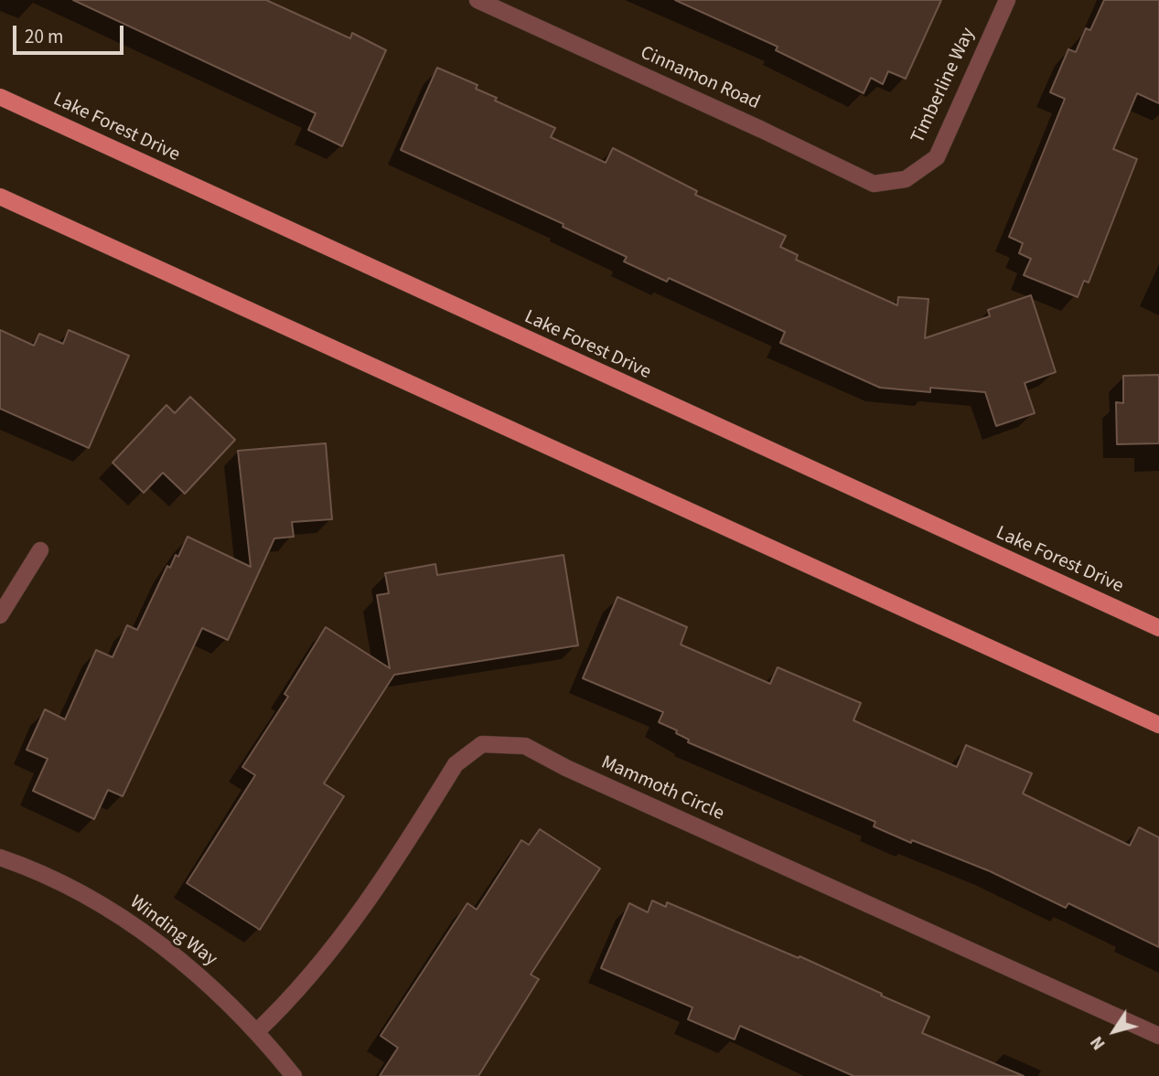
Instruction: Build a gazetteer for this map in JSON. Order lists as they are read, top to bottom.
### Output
{
  "streets": {
    "main road": ["Lake Forest Drive"],
    "street": [
      "Cinnamon Road",
      "Timberline Way",
      "Mammoth Circle",
      "Winding Way"
    ]
  },
  "crossings": [
    ["Cinnamon Road", "Timberline Way"],
    ["Mammoth Circle", "Winding Way"]
  ],
  "scale_bar": "20 m",
  "north": "bottom left"
}
